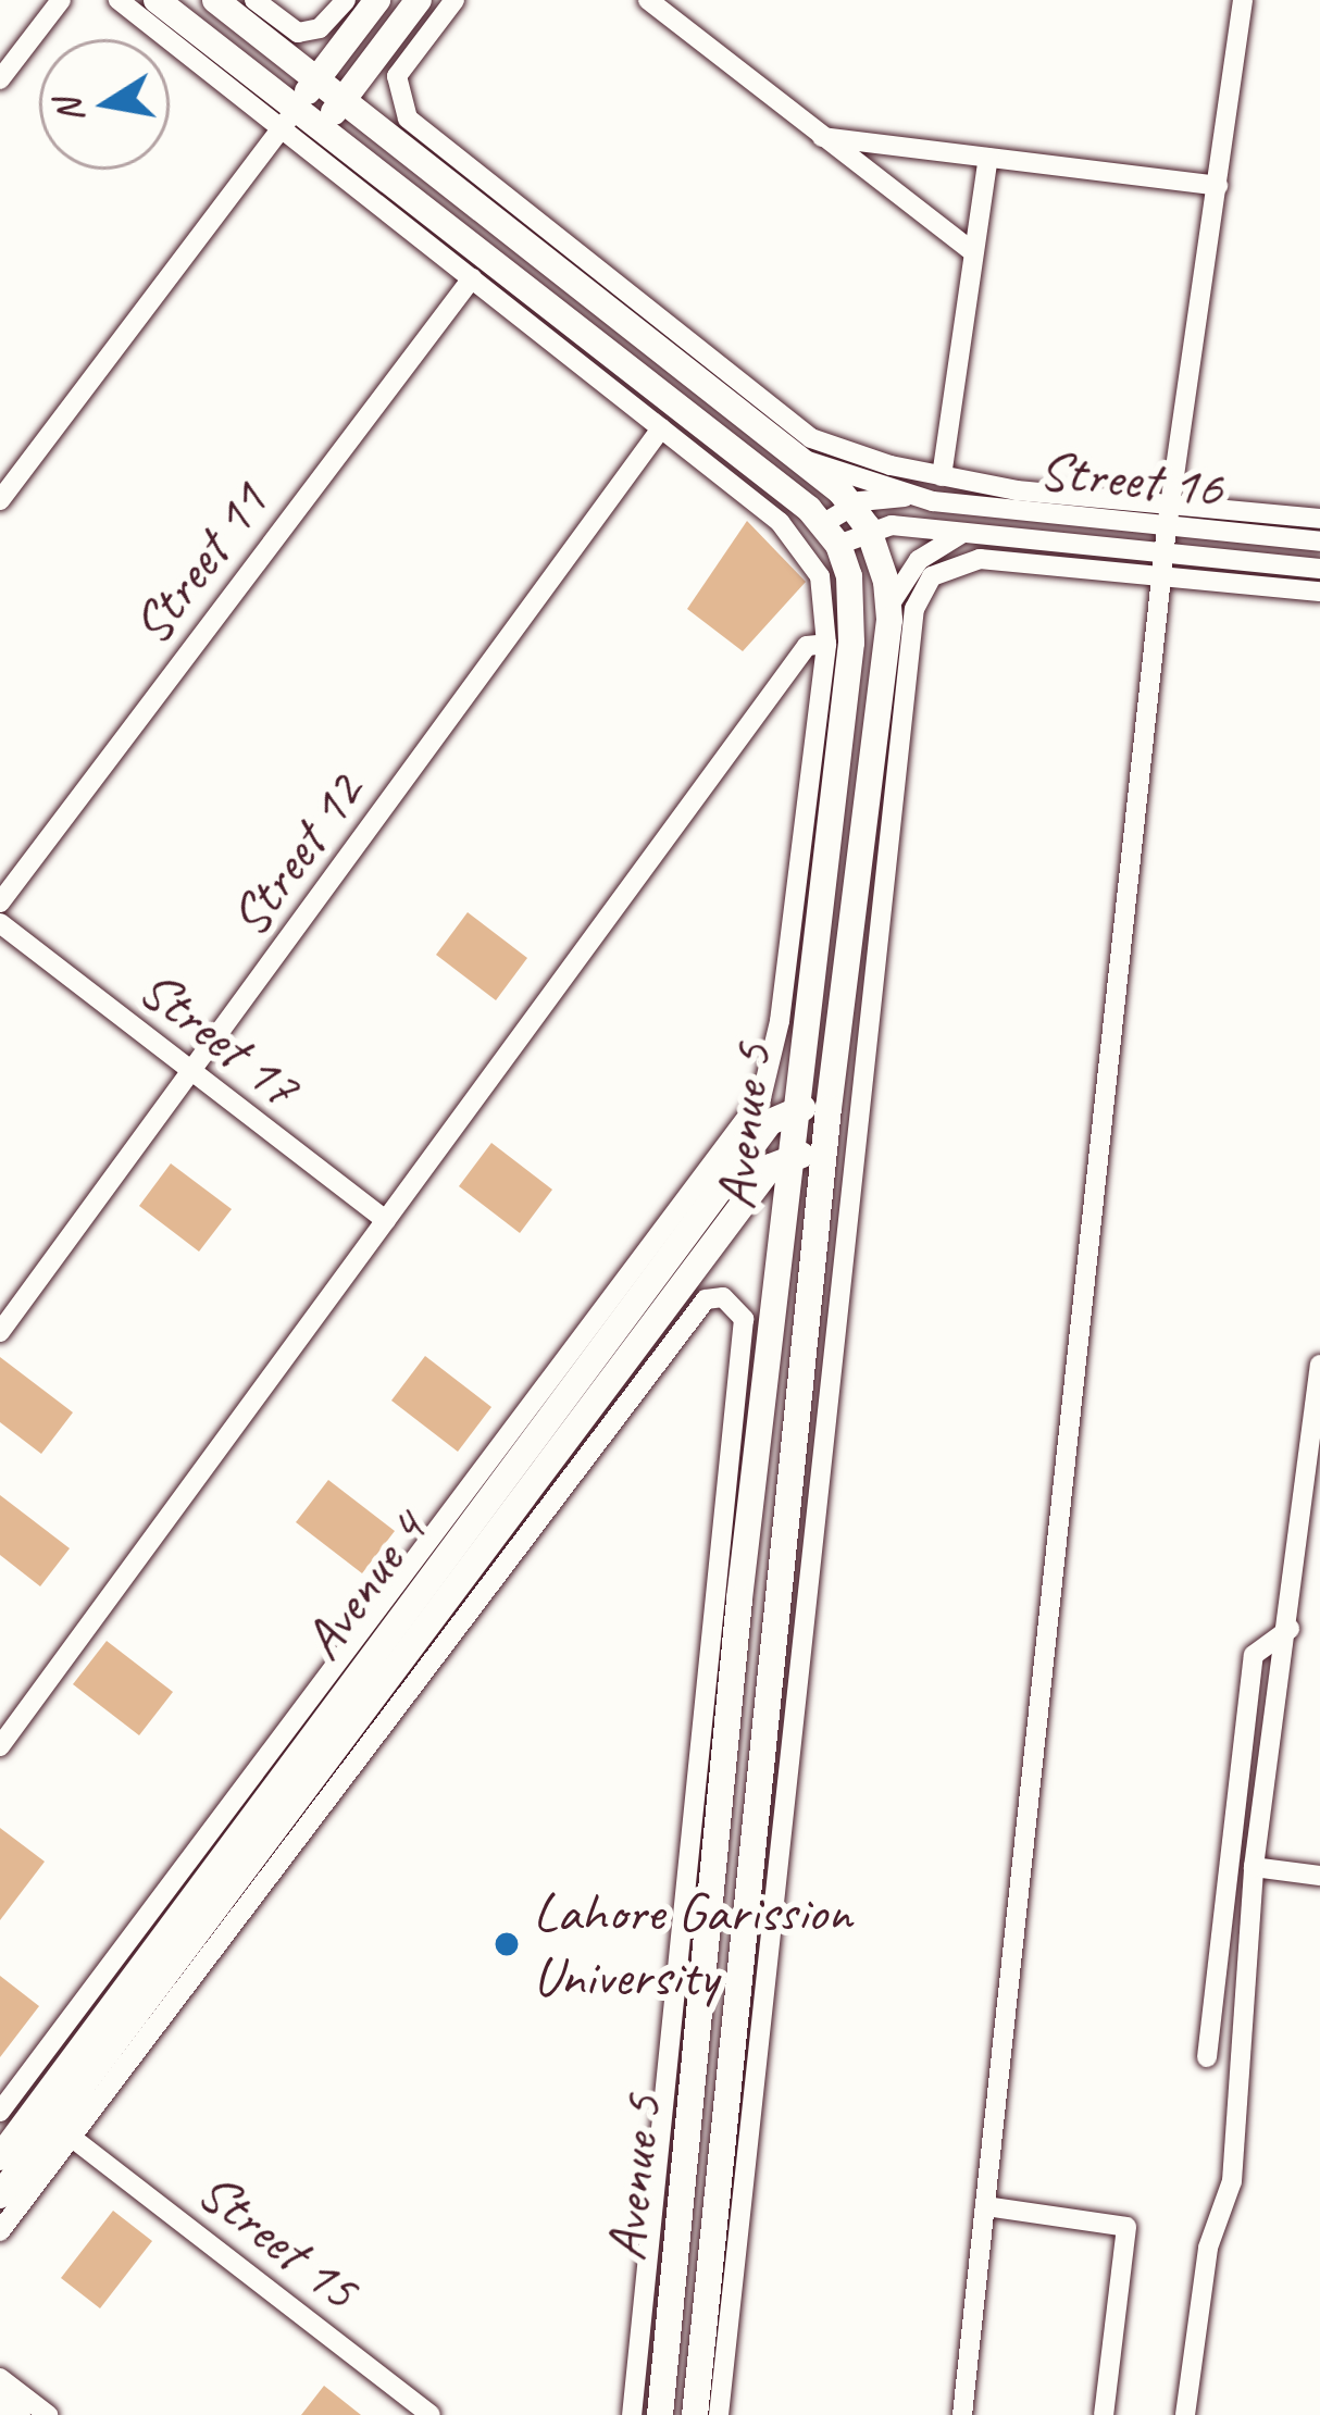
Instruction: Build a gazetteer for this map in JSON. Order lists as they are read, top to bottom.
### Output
{
  "streets": {
    "main road": ["Avenue 5", "Avenue 4"],
    "street": [
      "Street 16",
      "Street 11",
      "Street 12",
      "Street 17",
      "Street 15"
    ]
  },
  "crossings": [
    ["Street 16", "Avenue 5"],
    ["Street 12", "Street 17"],
    ["Avenue 5", "Avenue 4"]
  ],
  "places": ["Lahore Garission University"],
  "north": "left"
}
